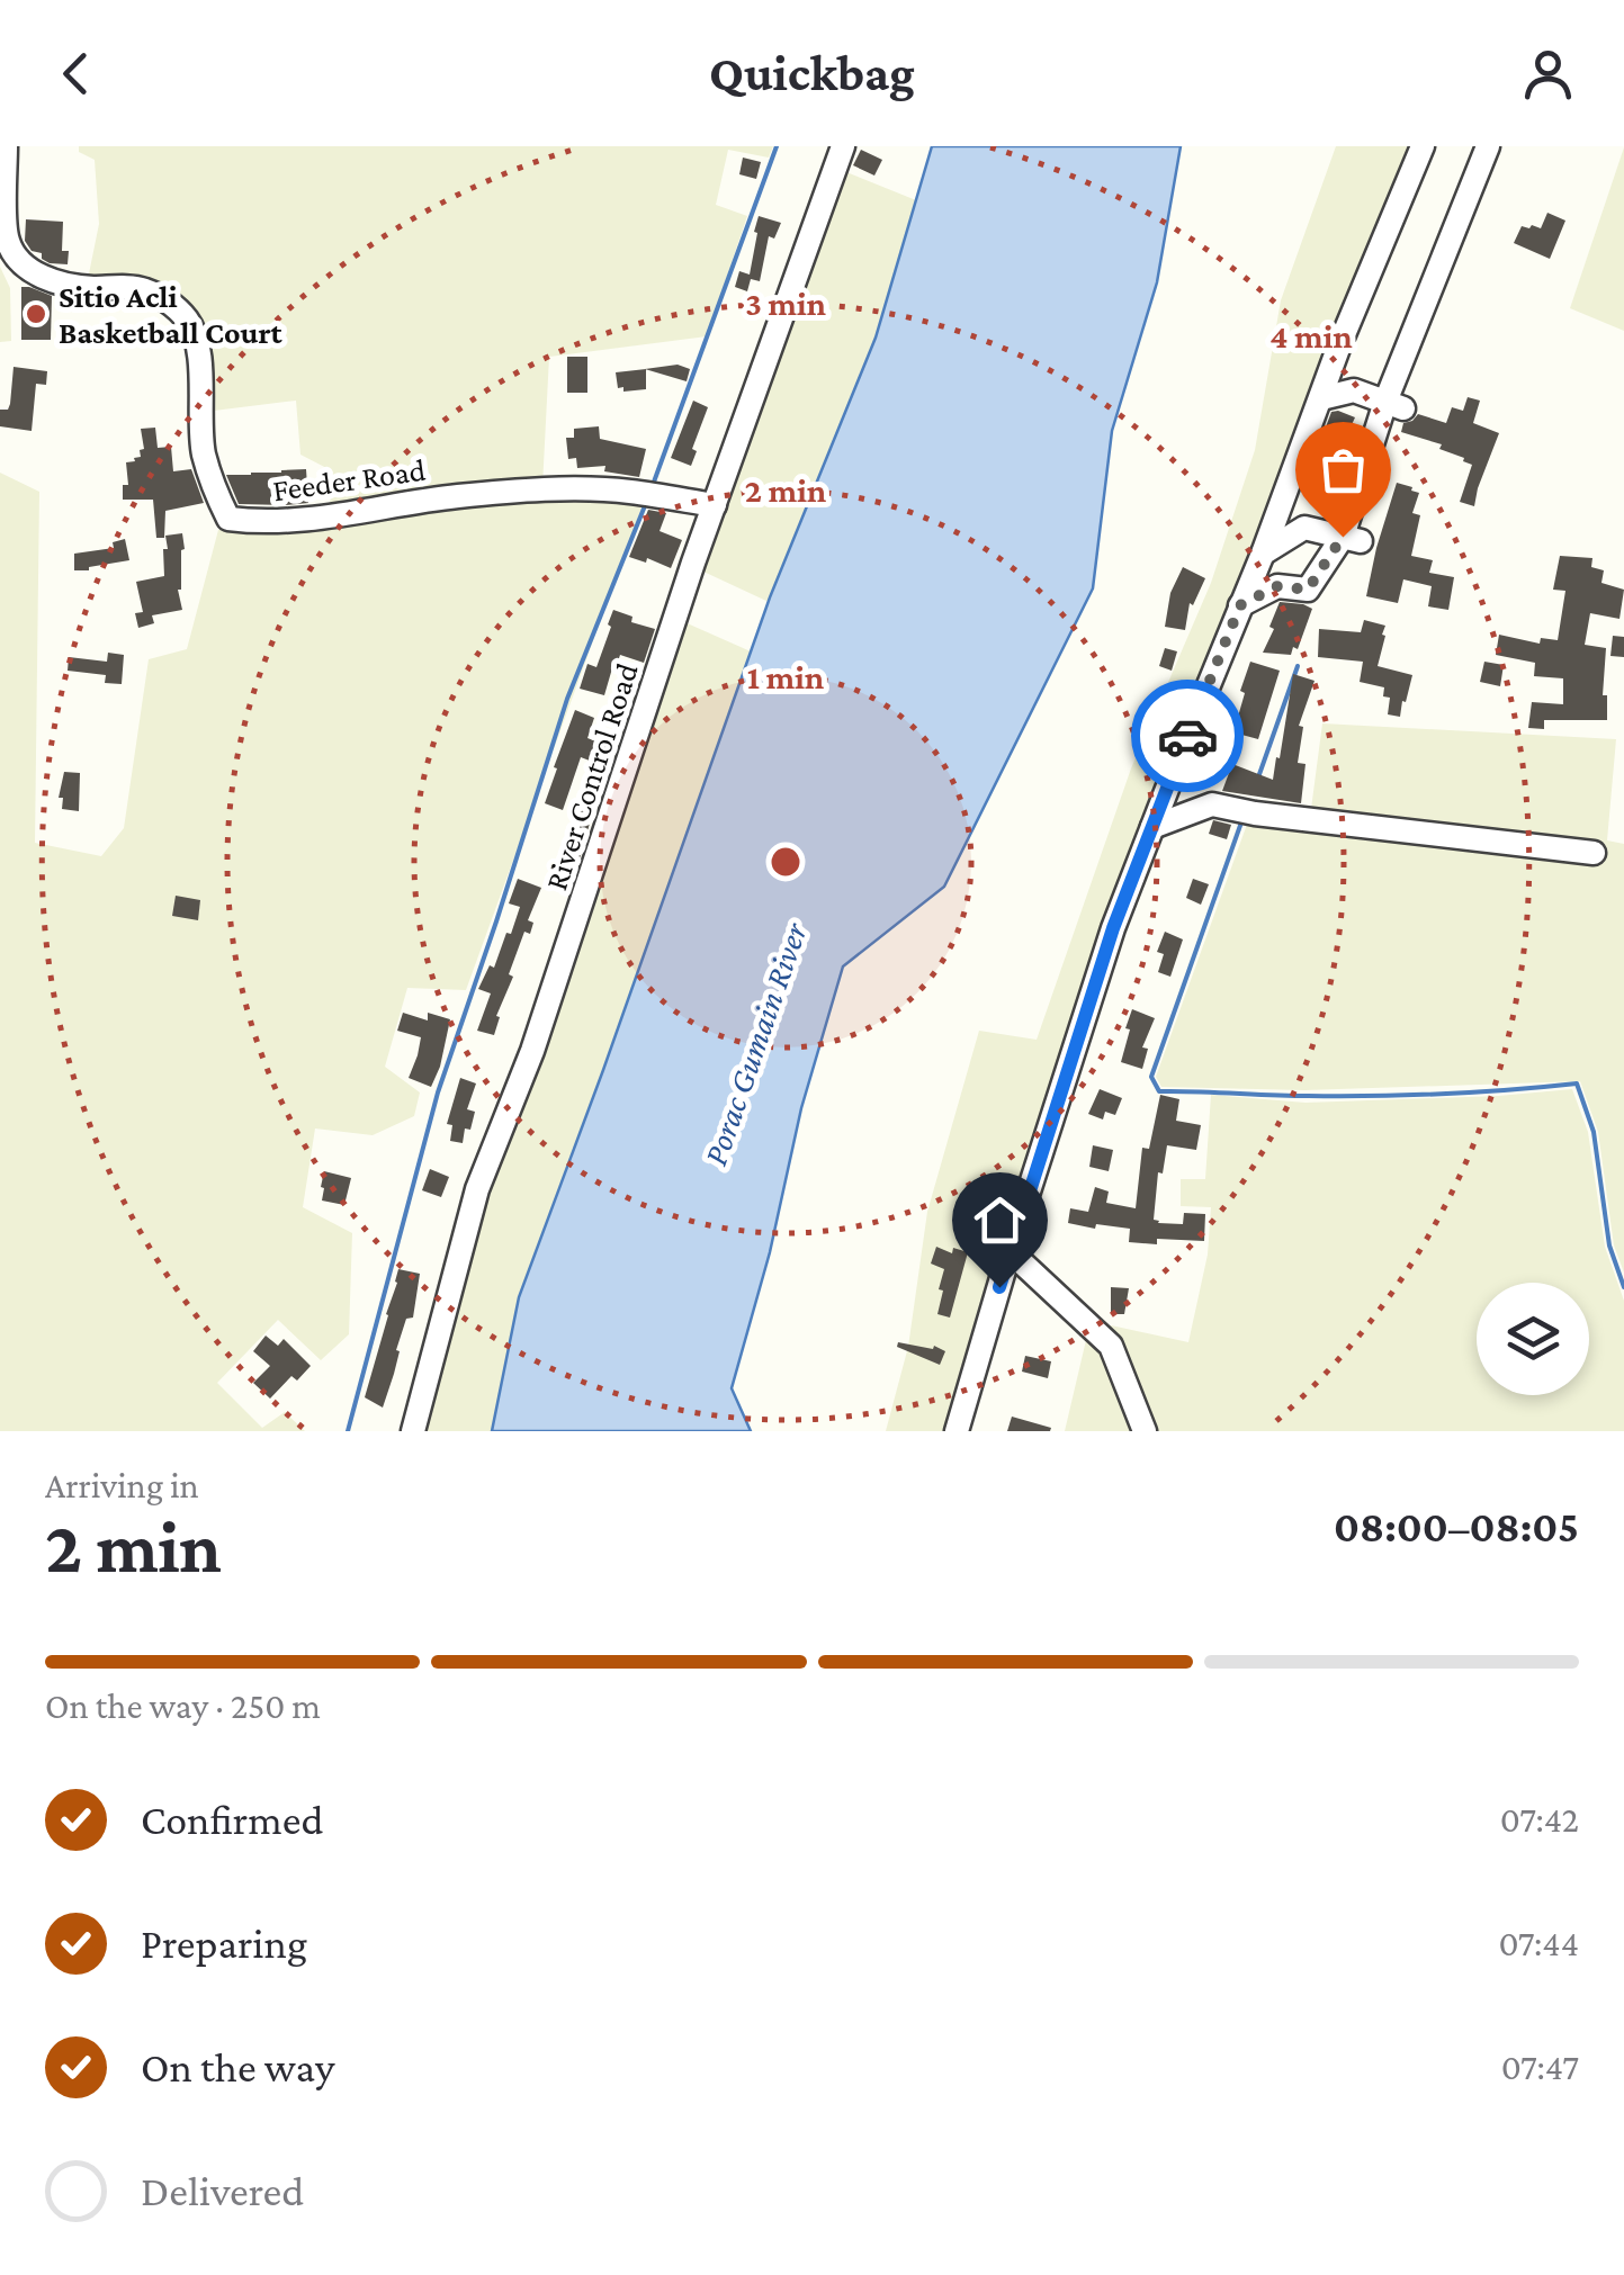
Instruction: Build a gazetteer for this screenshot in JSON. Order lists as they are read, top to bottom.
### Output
{
  "streets": {
    "street": ["Feeder Road", "River Control Road"]
  },
  "crossings": [
    ["Feeder Road", "River Control Road"]
  ],
  "water": ["Porac Gumain River"],
  "places": ["Sitio Acli Basketball Court"],
  "page": {
    "header": "Quickbag",
    "heading": ["2 min", "Arriving in", "08:00–08:05"],
    "bar": "On the way · 250 m",
    "list": [
      ["Confirmed", "07:42"],
      ["Preparing", "07:44"],
      ["On the way", "07:47"],
      "Delivered"
    ]
  },
  "rings": [
    "3 min",
    "4 min",
    "2 min",
    "1 min"
  ]
}
